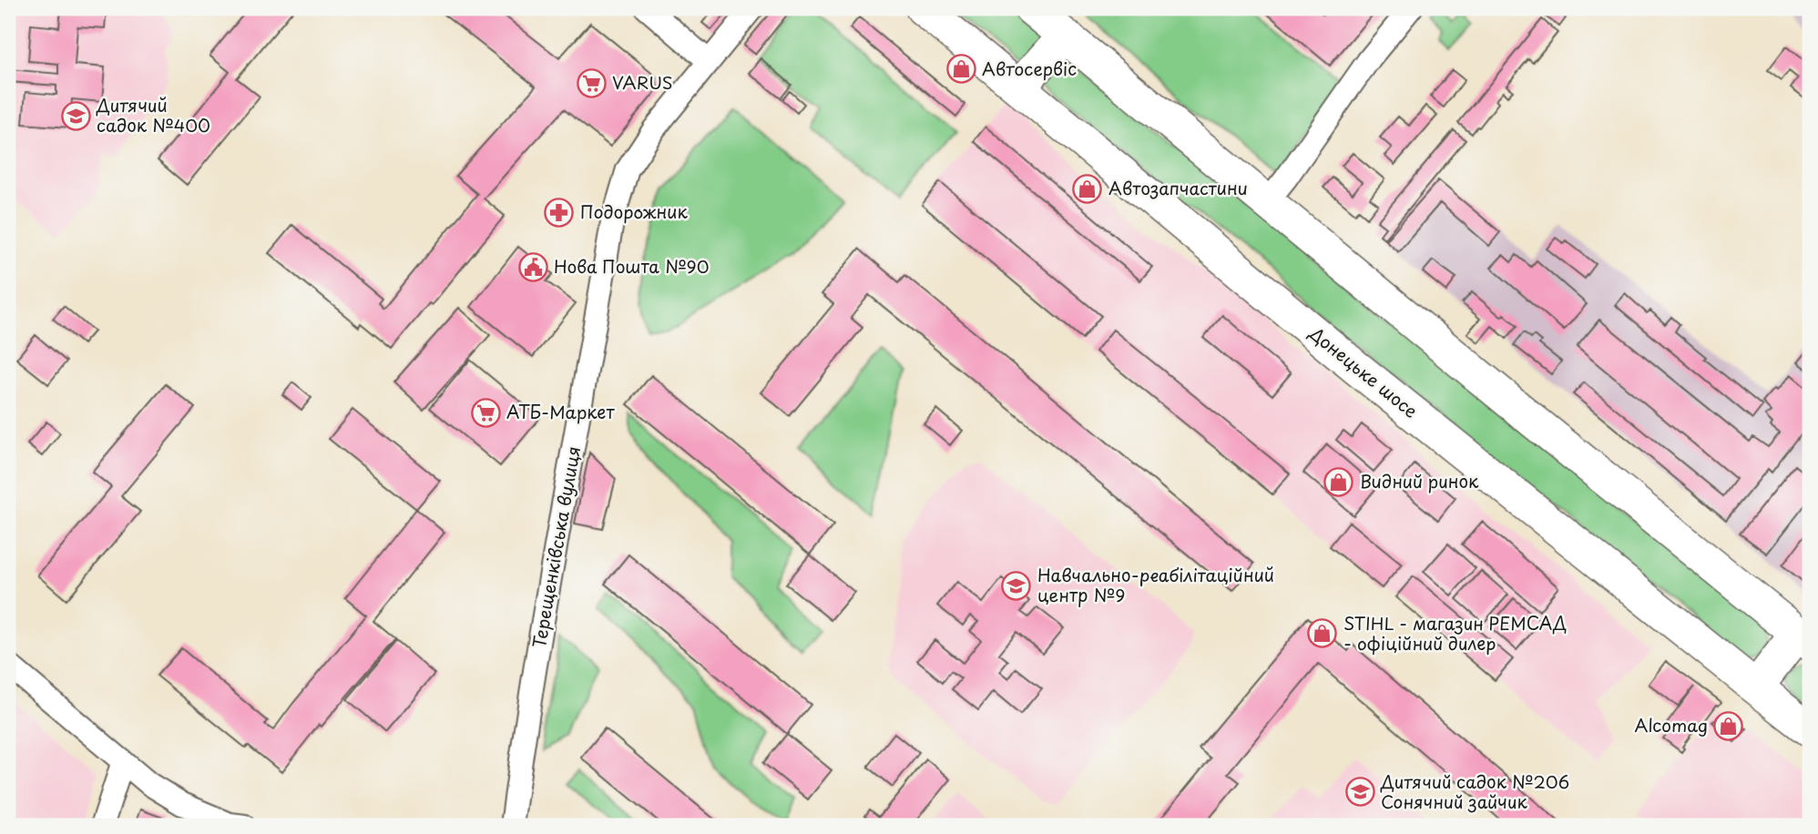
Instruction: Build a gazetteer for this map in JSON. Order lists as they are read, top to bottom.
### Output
{
  "streets": {
    "highway": ["Донецьке шосе"],
    "street": ["Терещенківська вулиця"]
  },
  "places": {
    "shop": [
      "Автосервіс",
      "Автозапчастини",
      "Видний ринок",
      "STIHL - магазин РЕМСАД - офіційний дилер",
      "Alcomag"
    ],
    "supermarket": ["VARUS", "АТБ-Маркет"],
    "school or university": ["Дитячий садок №400", "Навчально-реабілітаційний центр №9", "Дитячий садок №206 Сонячний зайчик"],
    "pharmacy": ["Подорожник"],
    "public building": ["Нова Пошта №90"]
  }
}
